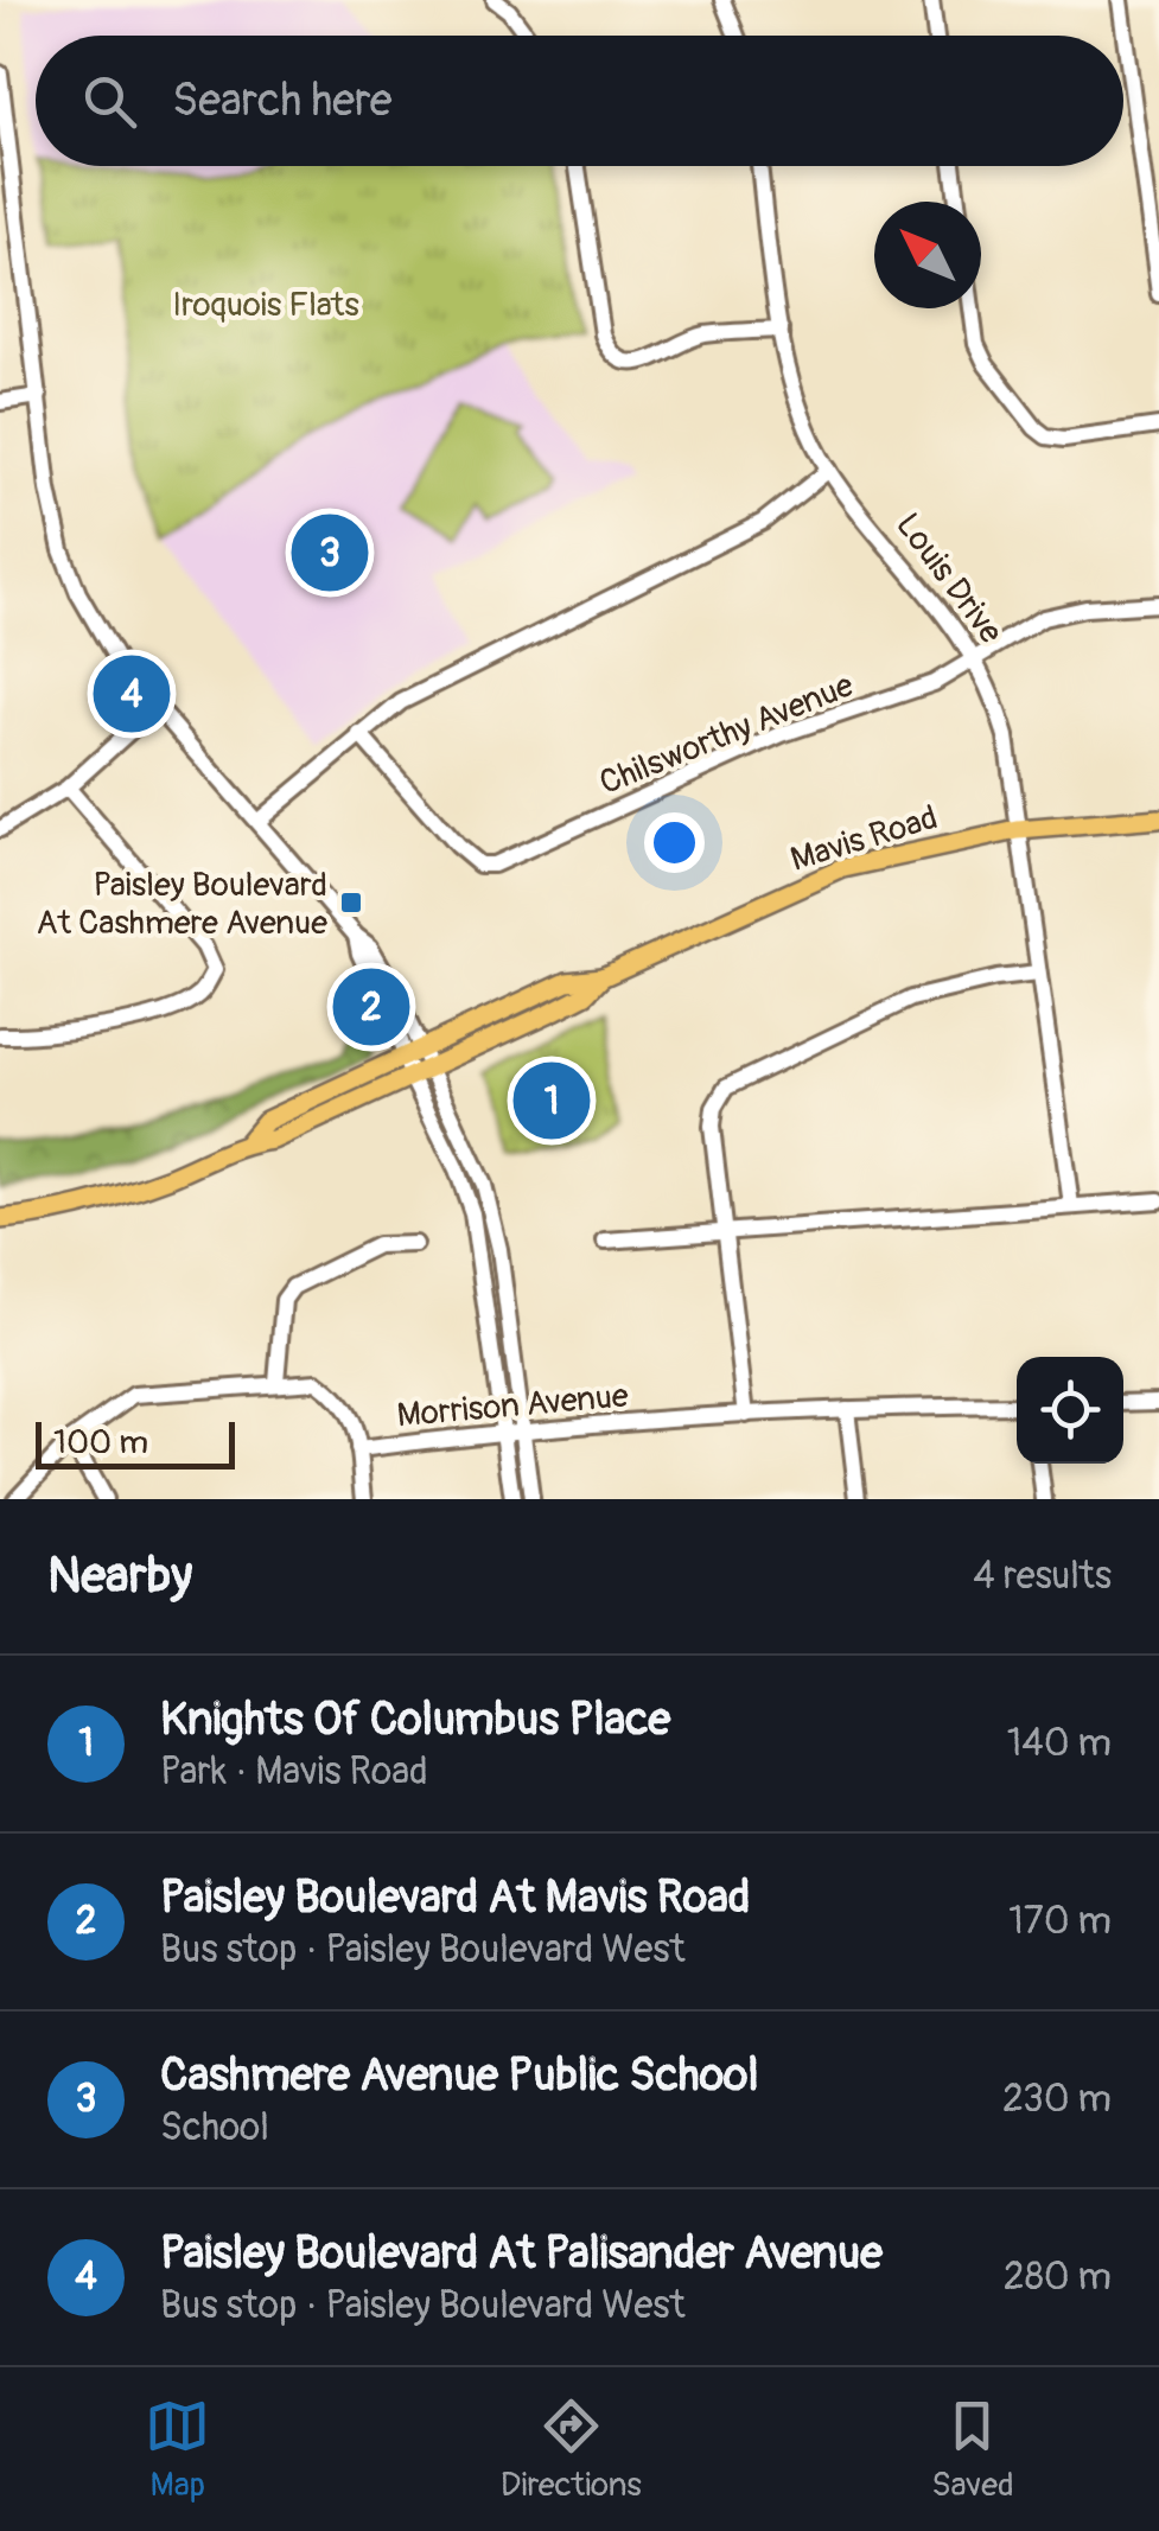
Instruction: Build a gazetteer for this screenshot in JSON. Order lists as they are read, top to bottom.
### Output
{
  "streets": {
    "main road": ["Mavis Road"],
    "street": ["Louis Drive", "Chilsworthy Avenue", "Morrison Avenue"]
  },
  "crossings": [
    ["Louis Drive", "Chilsworthy Avenue"],
    ["Louis Drive", "Mavis Road"]
  ],
  "parks": ["Iroquois Flats"],
  "places": {
    "transit": ["Paisley Boulevard At Cashmere Avenue"]
  },
  "scale_bar": "100 m",
  "north": "top left",
  "page": {
    "search": "Search here",
    "pins": [
      "3",
      "4",
      "2",
      "1"
    ],
    "scale": "100 m",
    "heading": ["Nearby", "4 results"],
    "list": [
      {
        "mark": "1",
        "name": "Knights Of Columbus Place",
        "note": "Park · Mavis Road",
        "value": "140 m"
      },
      {
        "mark": "2",
        "name": "Paisley Boulevard At Mavis Road",
        "note": "Bus stop · Paisley Boulevard West",
        "value": "170 m"
      },
      {
        "mark": "3",
        "name": "Cashmere Avenue Public School",
        "note": "School",
        "value": "230 m"
      },
      {
        "mark": "4",
        "name": "Paisley Boulevard At Palisander Avenue",
        "note": "Bus stop · Paisley Boulevard West",
        "value": "280 m"
      }
    ],
    "nav": ["Map", "Directions", "Saved"]
  }
}
